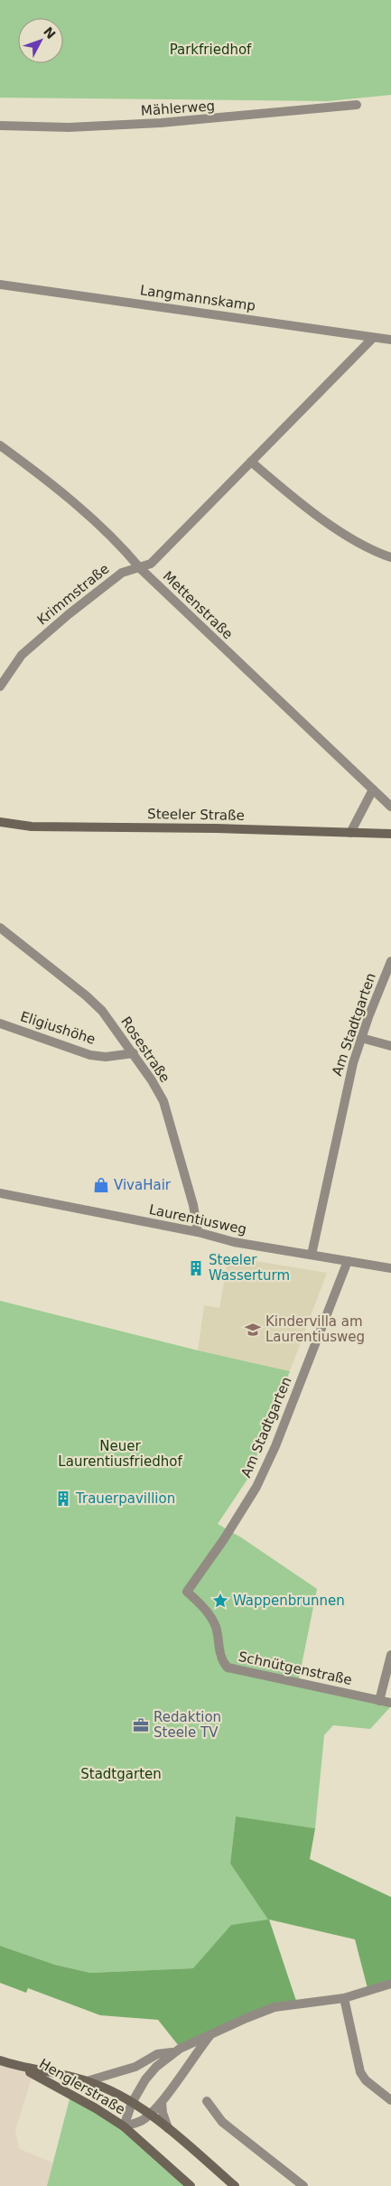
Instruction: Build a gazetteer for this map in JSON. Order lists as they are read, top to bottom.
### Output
{
  "streets": {
    "main road": ["Steeler Straße", "Henglerstraße"],
    "street": [
      "Mählerweg",
      "Langmannskamp",
      "Krimmstraße",
      "Mettenstraße",
      "Am Stadtgarten",
      "Eligiushöhe",
      "Rosestraße",
      "Laurentiusweg",
      "Schnütgenstraße"
    ]
  },
  "crossings": [
    ["Langmannskamp", "Krimmstraße"],
    ["Krimmstraße", "Mettenstraße"],
    ["Am Stadtgarten", "Laurentiusweg"],
    ["Am Stadtgarten", "Schnütgenstraße"],
    ["Eligiushöhe", "Rosestraße"],
    ["Rosestraße", "Laurentiusweg"]
  ],
  "parks": ["Parkfriedhof", "Neuer Laurentiusfriedhof", "Stadtgarten"],
  "places": {
    "shop": ["VivaHair"],
    "building": ["Steeler Wasserturm", "Trauerpavillion"],
    "school or university": ["Kindervilla am Laurentiusweg"],
    "place": ["Wappenbrunnen"],
    "office": ["Redaktion Steele TV"]
  },
  "north": "top right"
}
